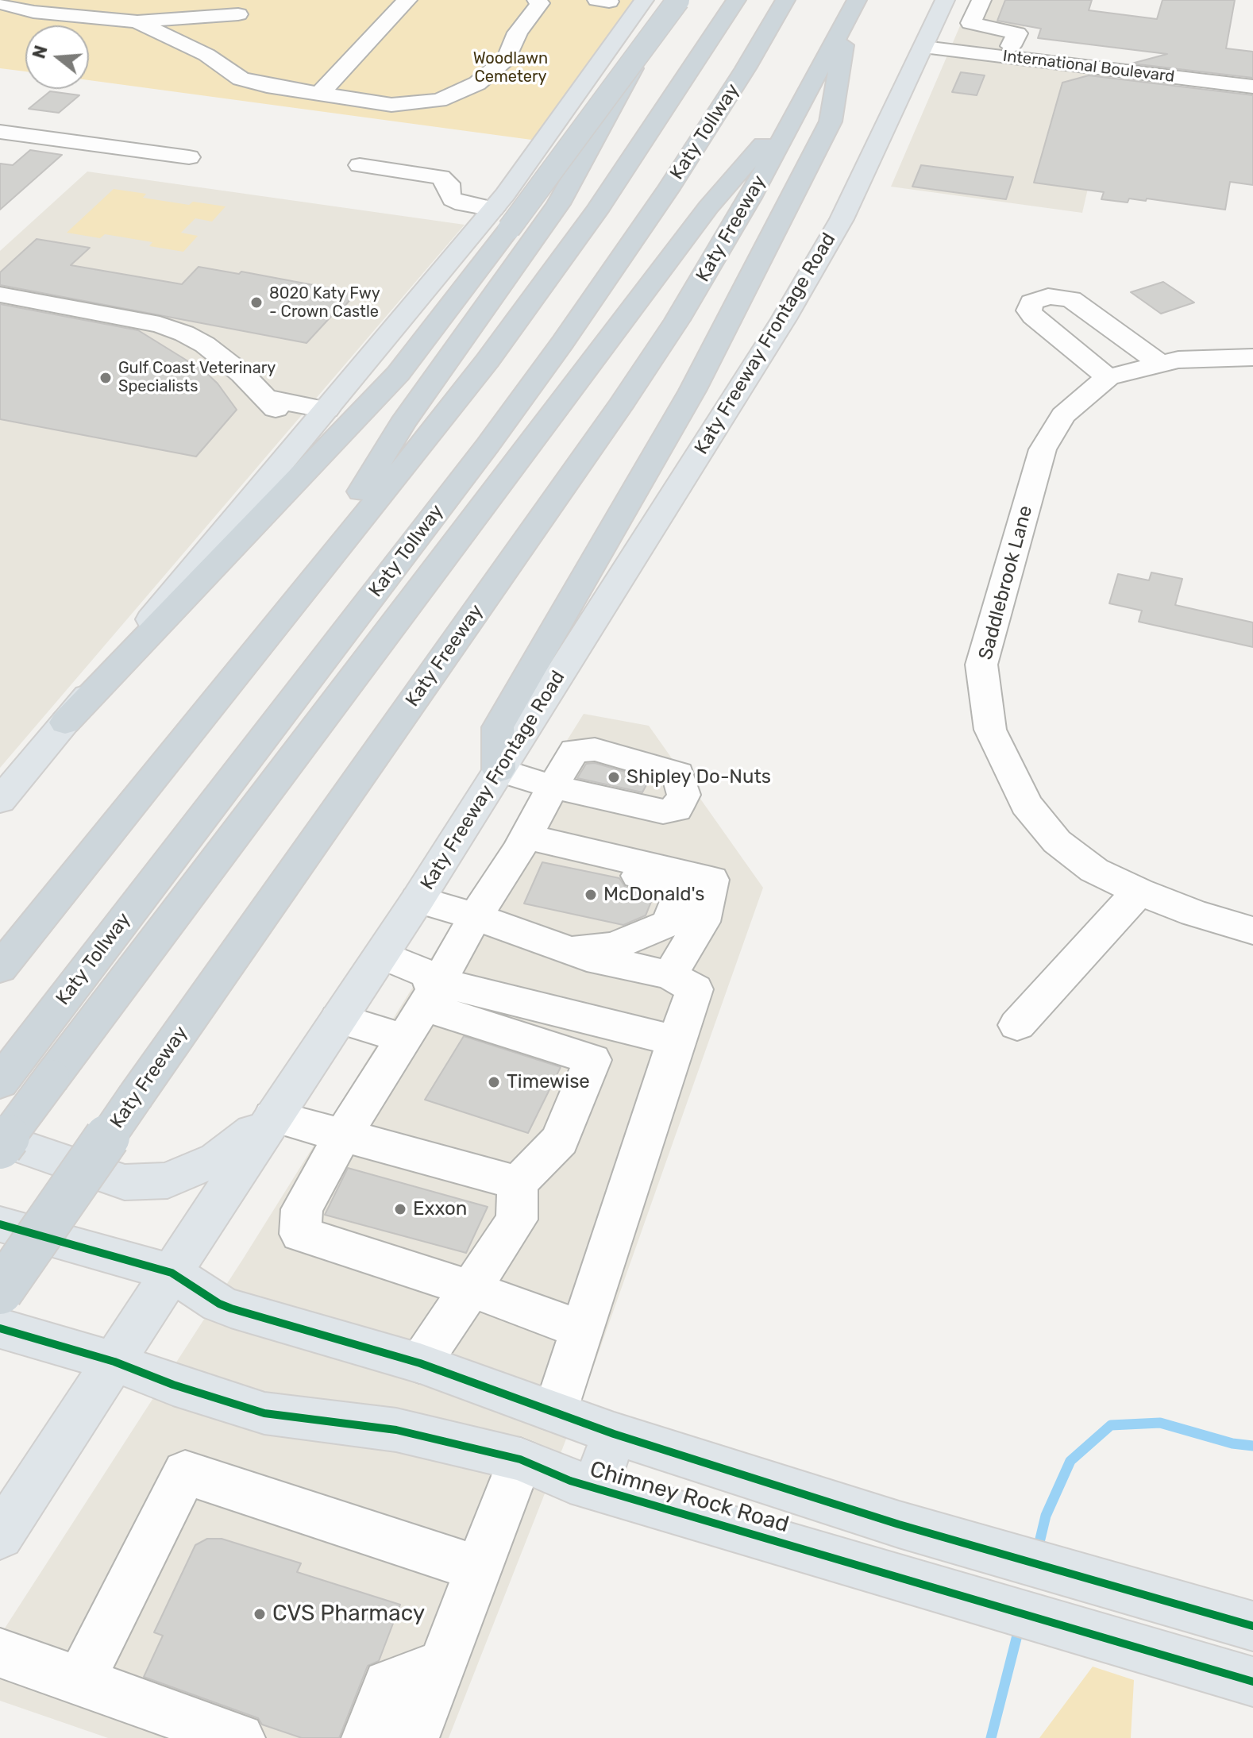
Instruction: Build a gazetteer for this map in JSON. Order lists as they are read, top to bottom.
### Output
{
  "streets": {
    "highway": ["Katy Tollway", "Katy Freeway"],
    "main road": ["Katy Freeway Frontage Road", "Chimney Rock Road"],
    "street": ["International Boulevard", "Saddlebrook Lane"]
  },
  "crossings": [
    ["International Boulevard", "Katy Freeway Frontage Road"],
    ["Katy Freeway Frontage Road", "Chimney Rock Road"]
  ],
  "parks": ["Woodlawn Cemetery"],
  "places": [
    "8020 Katy Fwy - Crown Castle",
    "Gulf Coast Veterinary Specialists",
    "Shipley Do-Nuts",
    "McDonald's",
    "Timewise",
    "Exxon",
    "CVS Pharmacy"
  ],
  "north": "left"
}
